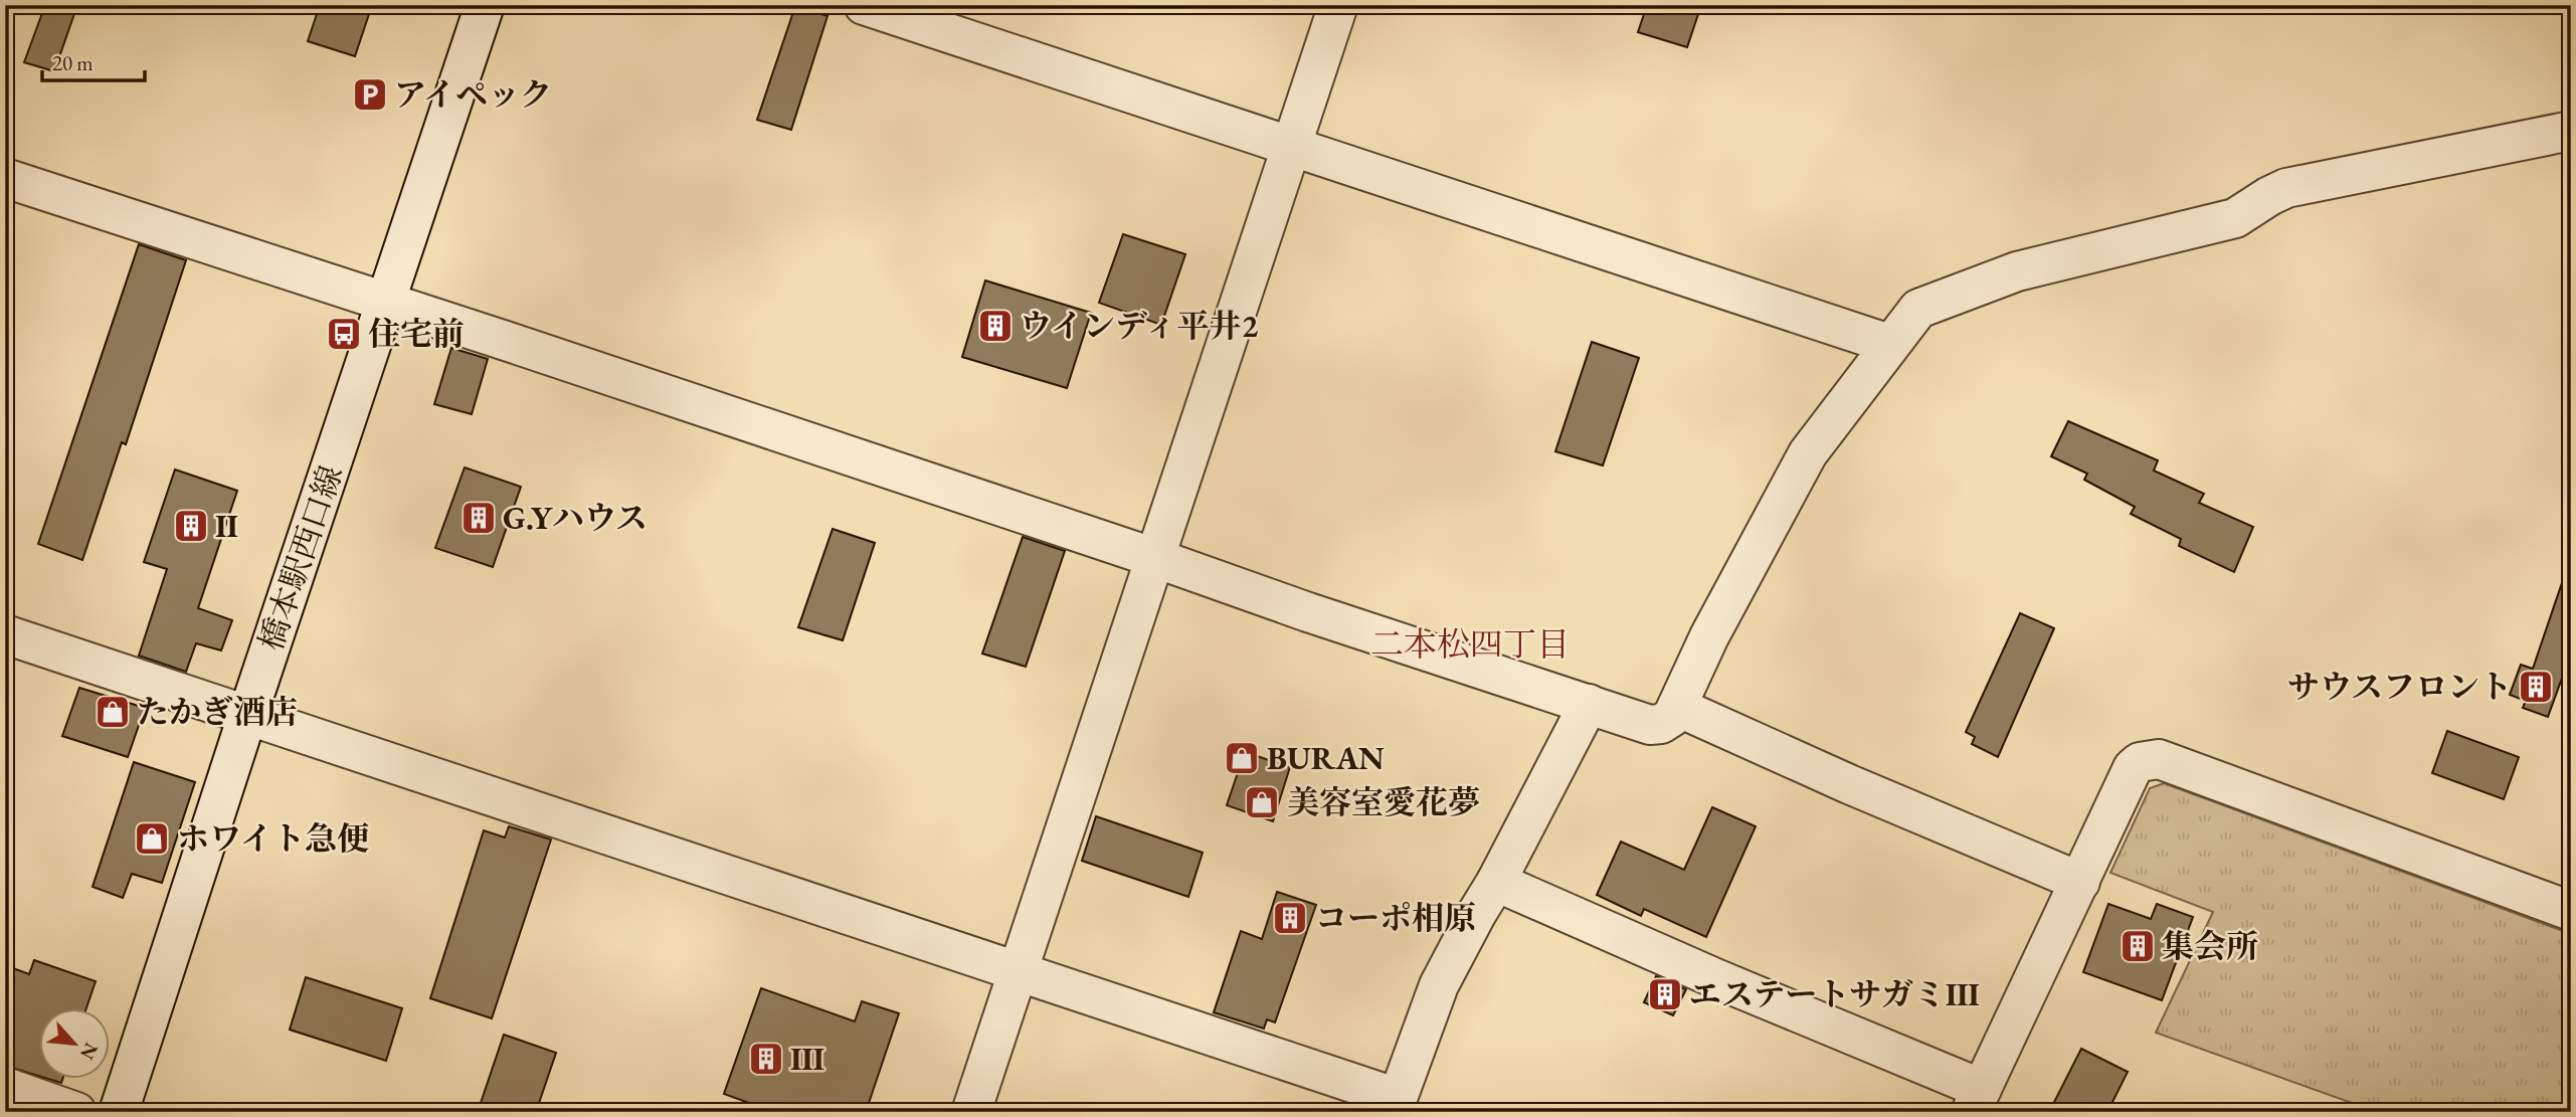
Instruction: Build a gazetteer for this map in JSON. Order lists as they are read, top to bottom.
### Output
{
  "streets": {
    "street": ["橋本駅西口線"]
  },
  "districts": ["二本松四丁目"],
  "places": {
    "parking": ["アイペック"],
    "building": [
      "ウインディ平井2",
      "G.Yハウス",
      "Ⅱ",
      "サウスフロント",
      "コーポ相原",
      "集会所",
      "エステートサガミⅢ",
      "Ⅲ"
    ],
    "bus stop": ["住宅前"],
    "shop": [
      "たかぎ酒店",
      "BURAN",
      "美容室愛花夢",
      "ホワイト急便"
    ]
  },
  "scale_bar": "20 m",
  "north": "bottom right"
}
